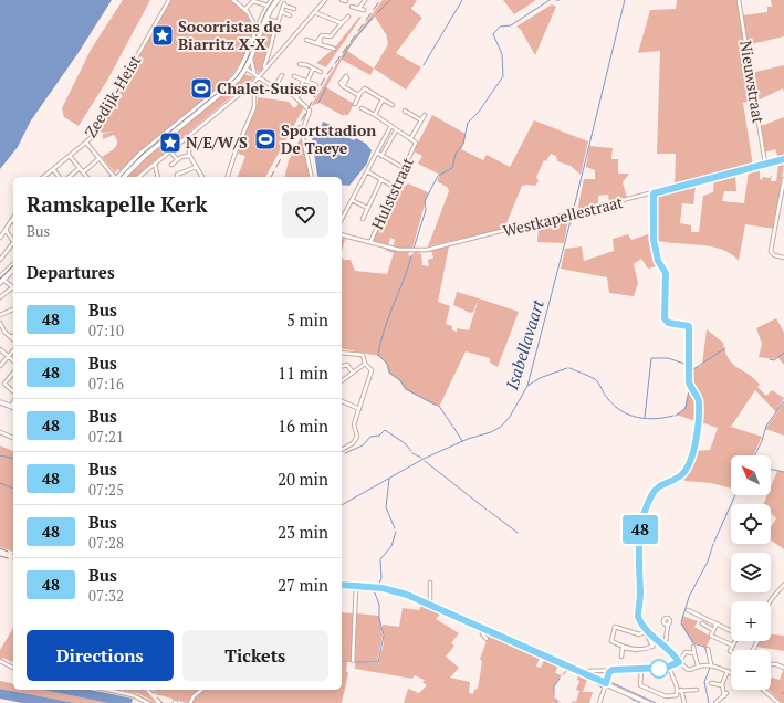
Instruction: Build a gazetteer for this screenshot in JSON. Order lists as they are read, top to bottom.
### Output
{
  "streets": {
    "street": [
      "Nieuwstraat",
      "Zeedijk-Heist",
      "Hulststraat",
      "Westkapellestraat"
    ]
  },
  "crossings": [
    ["Nieuwstraat", "Westkapellestraat"],
    ["Hulststraat", "Westkapellestraat"]
  ],
  "water": ["Isabellavaart"],
  "places": {
    "place": ["Socorristas de Biarritz X-X", "N/E/W/S"],
    "sports": ["Chalet-Suisse", "Sportstadion De Taeye"]
  },
  "lines": ["bus line 48"],
  "north": "top left",
  "page": {
    "on_map": "48",
    "heading": [
      ["Ramskapelle Kerk", "Bus"],
      "Departures"
    ],
    "list": [
      {
        "mark": "48",
        "name": "Bus",
        "note": "07:10",
        "value": "5 min"
      },
      {
        "mark": "48",
        "name": "Bus",
        "note": "07:16",
        "value": "11 min"
      },
      {
        "mark": "48",
        "name": "Bus",
        "note": "07:21",
        "value": "16 min"
      },
      {
        "mark": "48",
        "name": "Bus",
        "note": "07:25",
        "value": "20 min"
      },
      {
        "mark": "48",
        "name": "Bus",
        "note": "07:28",
        "value": "23 min"
      },
      {
        "mark": "48",
        "name": "Bus",
        "note": "07:32",
        "value": "27 min"
      }
    ],
    "map_buttons": ["+", "−"],
    "buttons": ["Directions", "Tickets"]
  }
}
